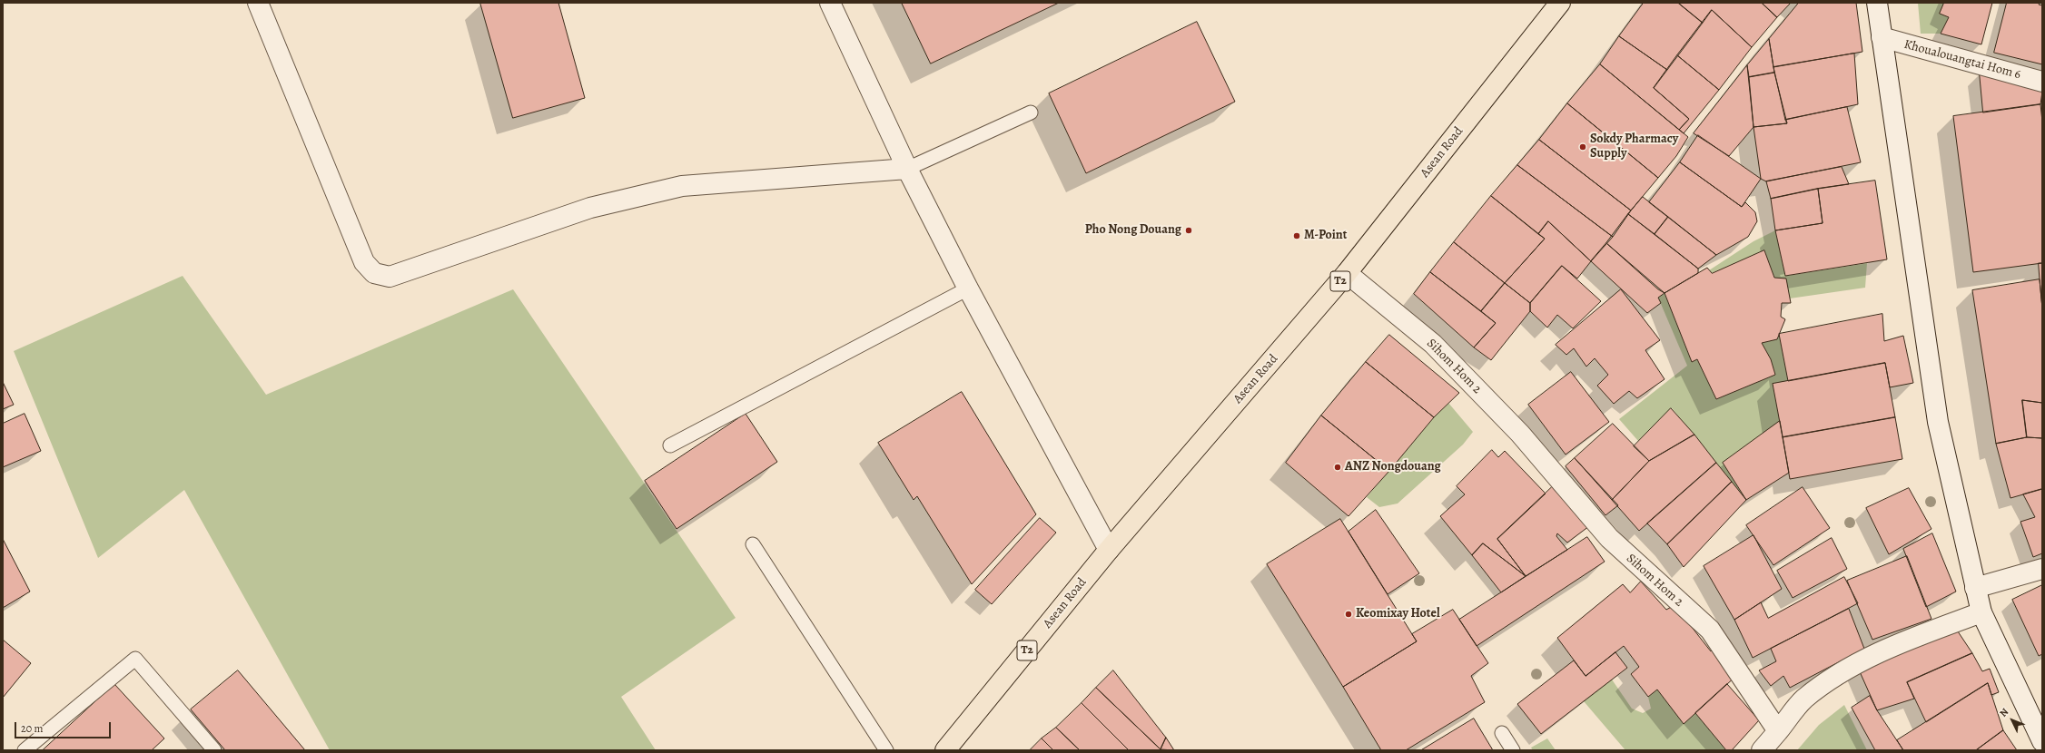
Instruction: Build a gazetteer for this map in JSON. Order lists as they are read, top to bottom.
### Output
{
  "streets": {
    "main road": ["Asean Road", "T2"],
    "street": ["Khoualouangtai Hom 6", "Sihom Hom 2"]
  },
  "crossings": [
    ["Asean Road", "Sihom Hom 2"]
  ],
  "places": [
    "Sokdy Pharmacy Supply",
    "Pho Nong Douang",
    "M-Point",
    "ANZ Nongdouang",
    "Keomixay Hotel"
  ],
  "scale_bar": "20 m",
  "north": "top left"
}
